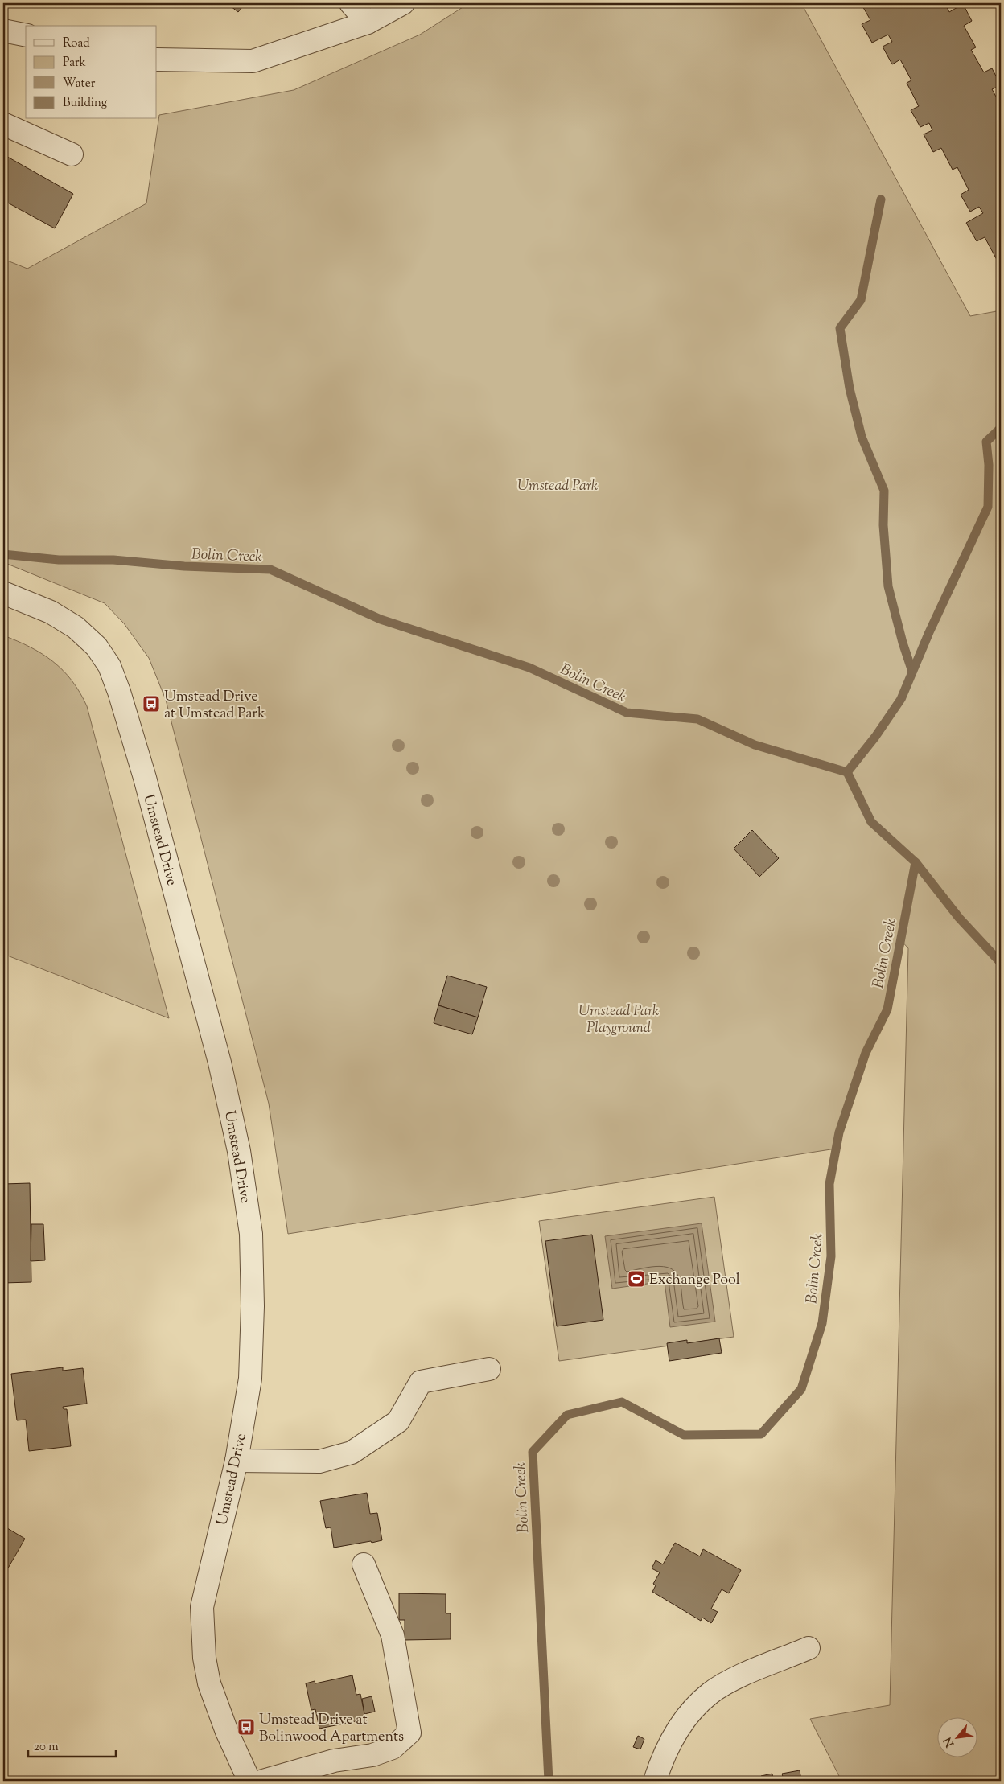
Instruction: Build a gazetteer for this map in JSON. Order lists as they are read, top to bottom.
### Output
{
  "streets": {
    "street": ["Umstead Drive"]
  },
  "water": ["Bolin Creek"],
  "parks": ["Umstead Park", "Umstead Park Playground"],
  "places": {
    "bus stop": ["Umstead Drive at Umstead Park", "Umstead Drive at Bolinwood Apartments"],
    "sports": ["Exchange Pool"]
  },
  "legend": [
    "Road",
    "Park",
    "Water",
    "Building"
  ],
  "scale_bar": "20 m",
  "north": "bottom left"
}
